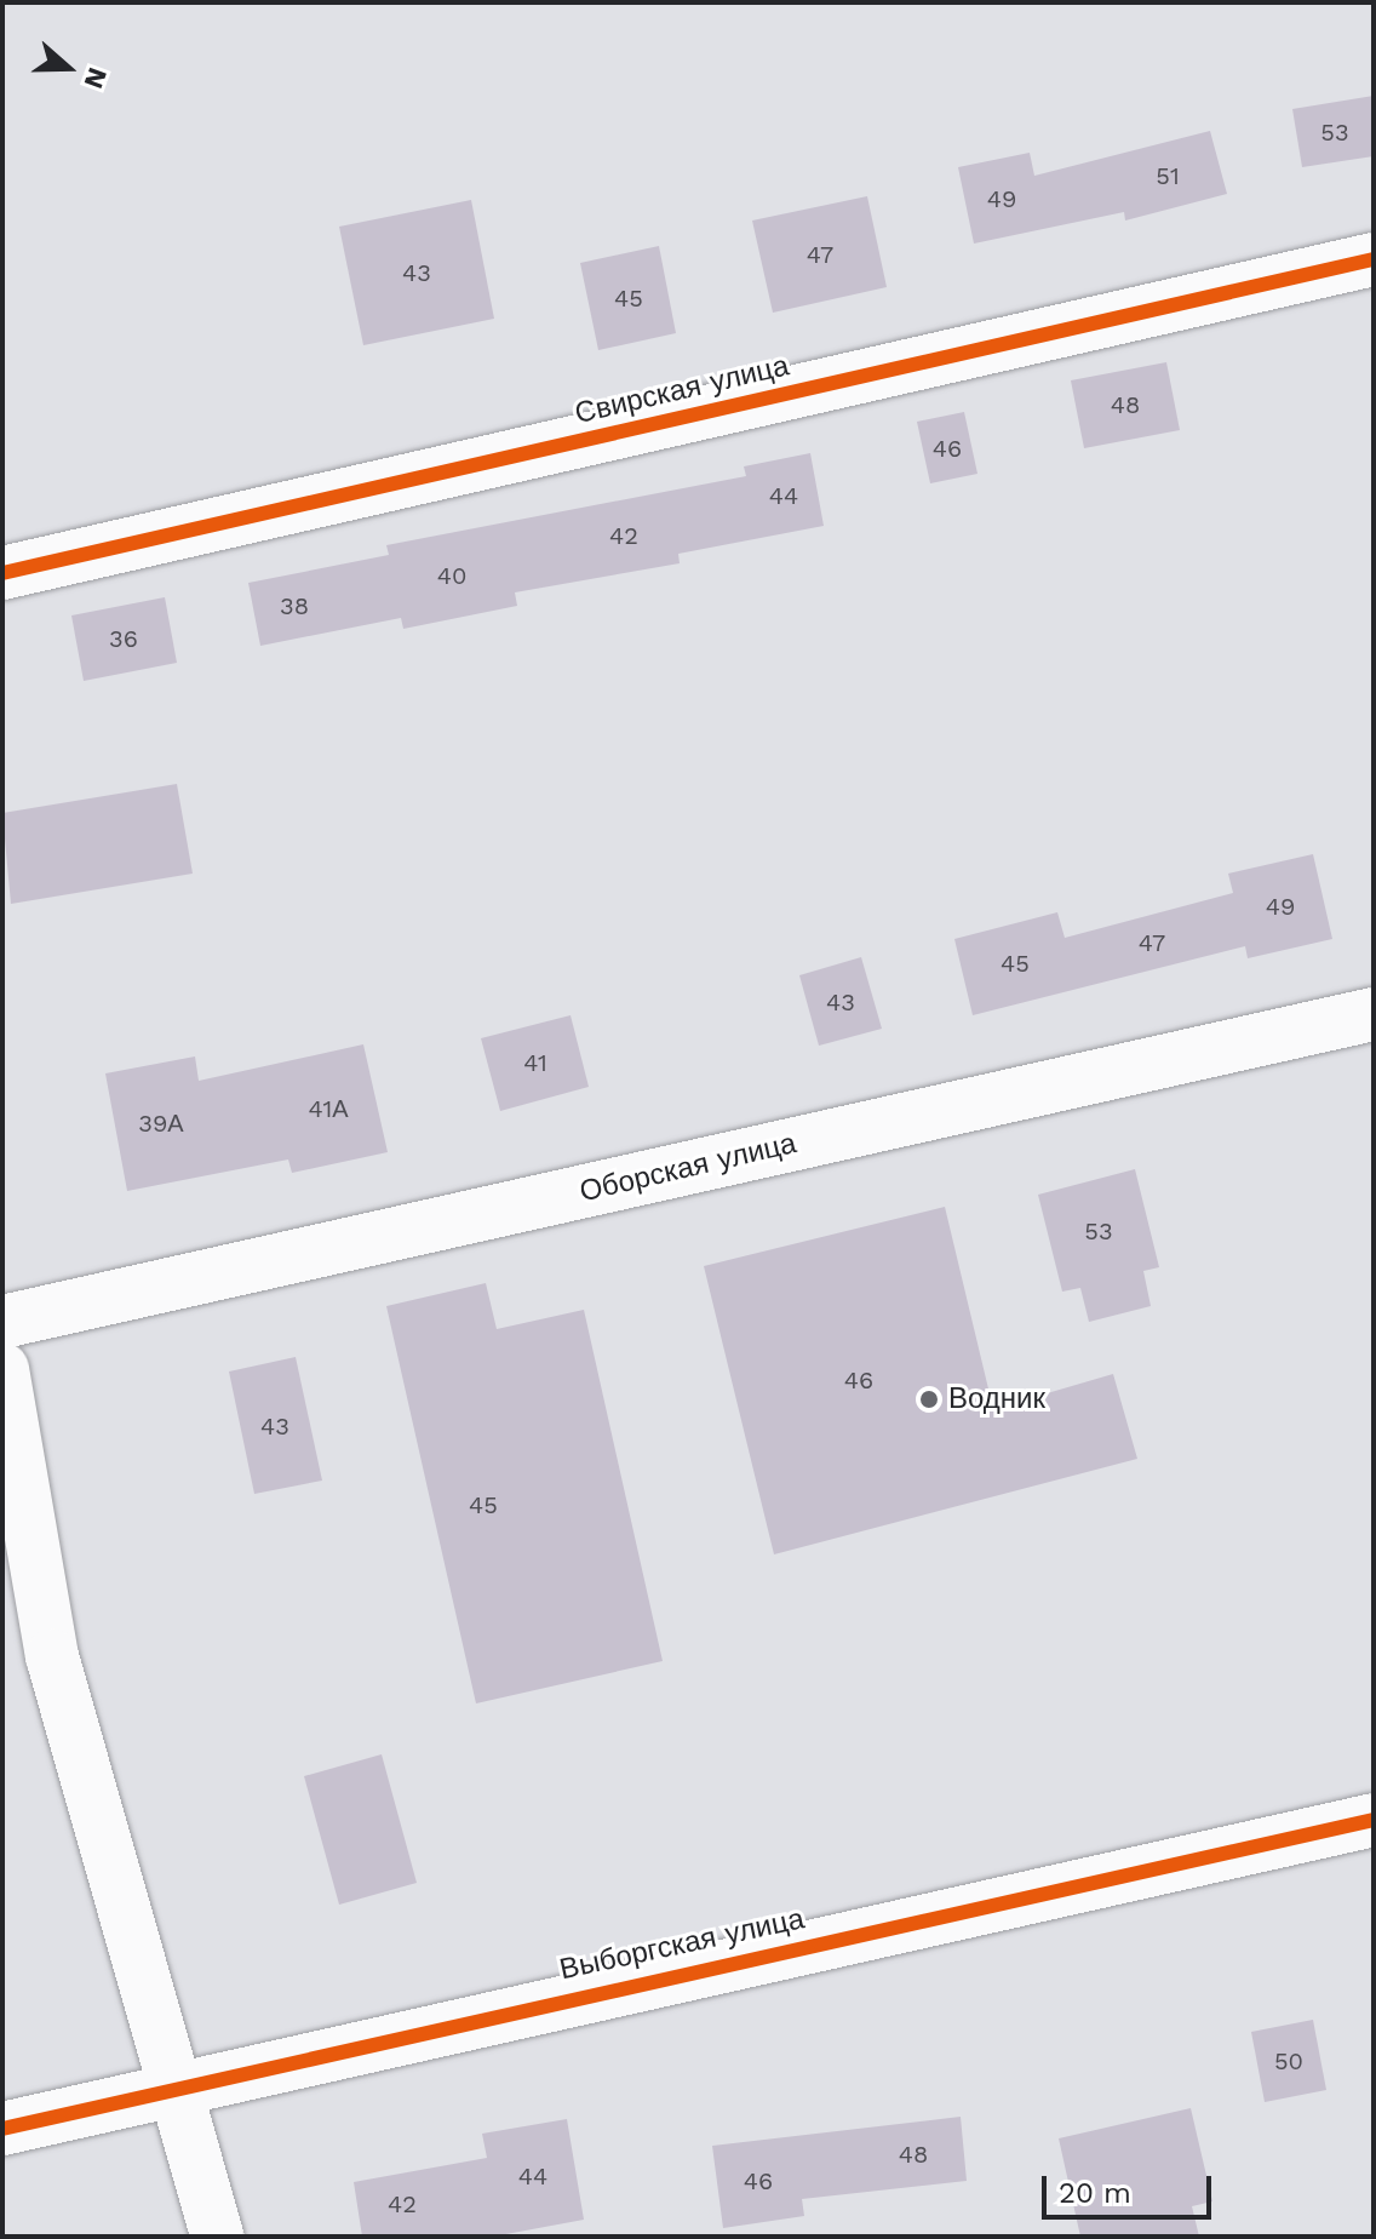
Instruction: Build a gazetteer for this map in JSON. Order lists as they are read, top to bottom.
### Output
{
  "streets": {
    "street": ["Свирская улица", "Оборская улица", "Выборгская улица"]
  },
  "places": ["Водник"],
  "house_numbers": [
    "53",
    "51",
    "49",
    "47",
    "43",
    "45",
    "48",
    "46",
    "44",
    "42",
    "40",
    "38",
    "36",
    "49",
    "47",
    "45",
    "43",
    "41",
    "41А",
    "39А",
    "53",
    "46",
    "43",
    "45",
    "50",
    "48",
    "44",
    "46",
    "42"
  ],
  "scale_bar": "20 m",
  "north": "right"
}
